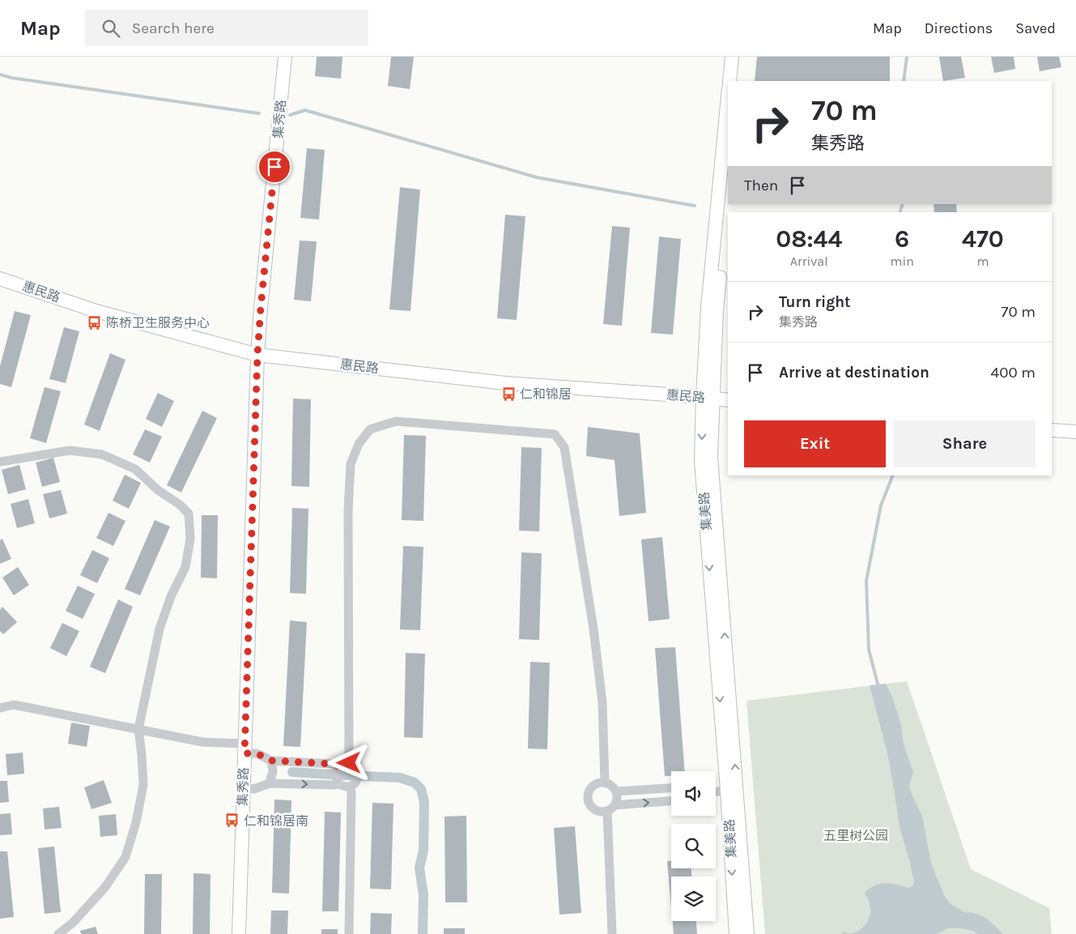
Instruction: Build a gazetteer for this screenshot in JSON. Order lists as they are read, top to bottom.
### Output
{
  "streets": {
    "street": ["集秀路", "惠民路", "集美路"]
  },
  "crossings": [
    ["集秀路", "惠民路"],
    ["惠民路", "集美路"]
  ],
  "parks": ["五里树公园"],
  "places": {
    "bus stop": ["陈桥卫生服务中心", "仁和锦居", "仁和锦居南"]
  },
  "page": {
    "header": "Map",
    "search": "Search here",
    "nav": ["Map", "Directions", "Saved"],
    "turn": ["70 m", "集秀路"],
    "then": "Then",
    "eta": [
      "08:44",
      "Arrival",
      "6",
      "min",
      "470",
      "m"
    ],
    "list": [
      {
        "name": "Turn right",
        "note": "集秀路",
        "value": "70 m"
      },
      {
        "name": "Arrive at destination",
        "value": "400 m"
      }
    ],
    "buttons": ["Exit", "Share"]
  }
}
